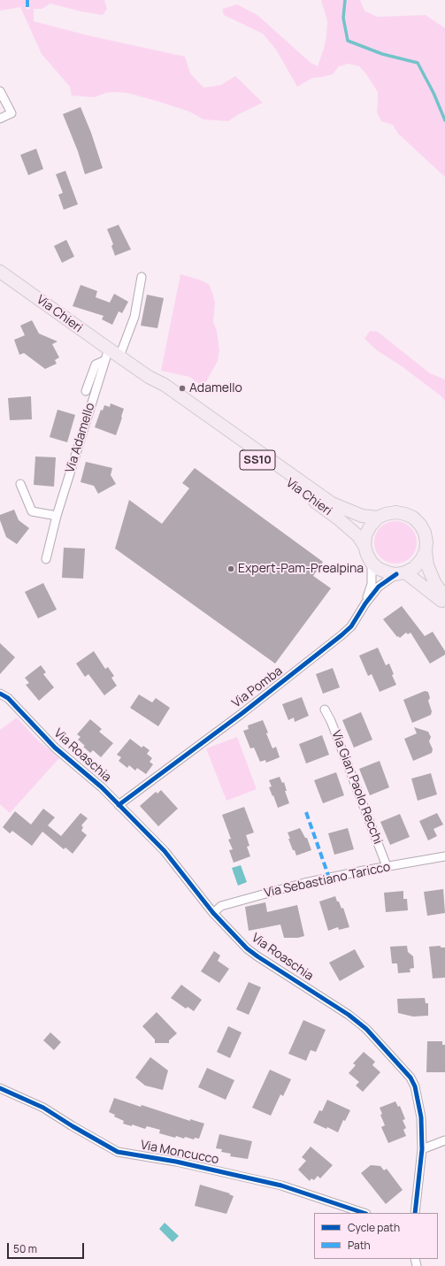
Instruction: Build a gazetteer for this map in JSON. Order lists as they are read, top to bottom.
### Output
{
  "streets": {
    "main road": ["Via Chieri", "SS10"],
    "street": [
      "Via Adamello",
      "Via Pomba",
      "Via Roaschia",
      "Via Gian Paolo Recchi",
      "Via Sebastiano Taricco",
      "Via Moncucco"
    ]
  },
  "crossings": [
    ["Via Chieri", "Via Adamello"],
    ["Via Chieri", "Via Pomba"],
    ["Via Pomba", "Via Roaschia"],
    ["Via Roaschia", "Via Sebastiano Taricco"],
    ["Via Gian Paolo Recchi", "Via Sebastiano Taricco"]
  ],
  "places": ["Adamello", "Expert-Pam-Prealpina"],
  "legend": ["Cycle path", "Path"],
  "scale_bar": "50 m"
}
